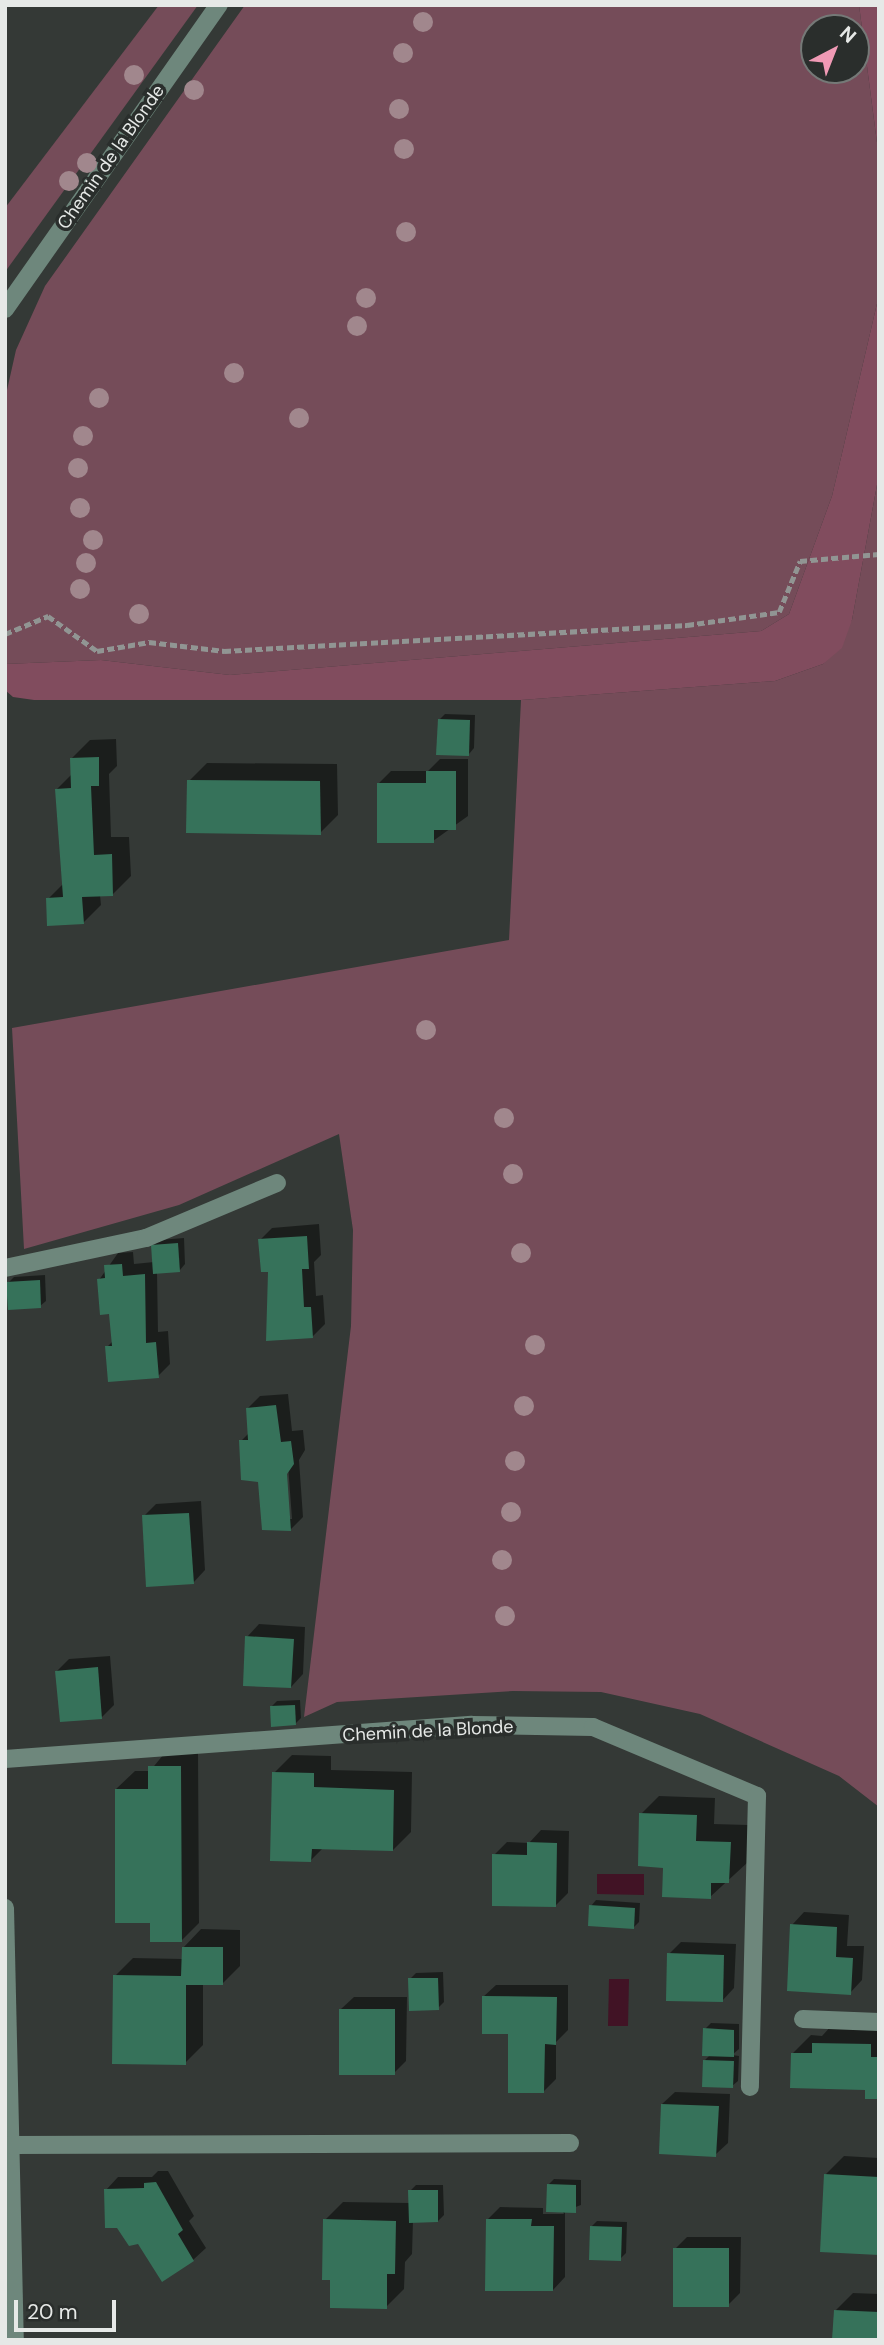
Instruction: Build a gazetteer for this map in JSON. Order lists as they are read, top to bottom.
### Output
{
  "streets": {
    "street": ["Chemin de la Blonde"]
  },
  "scale_bar": "20 m",
  "north": "top right"
}
